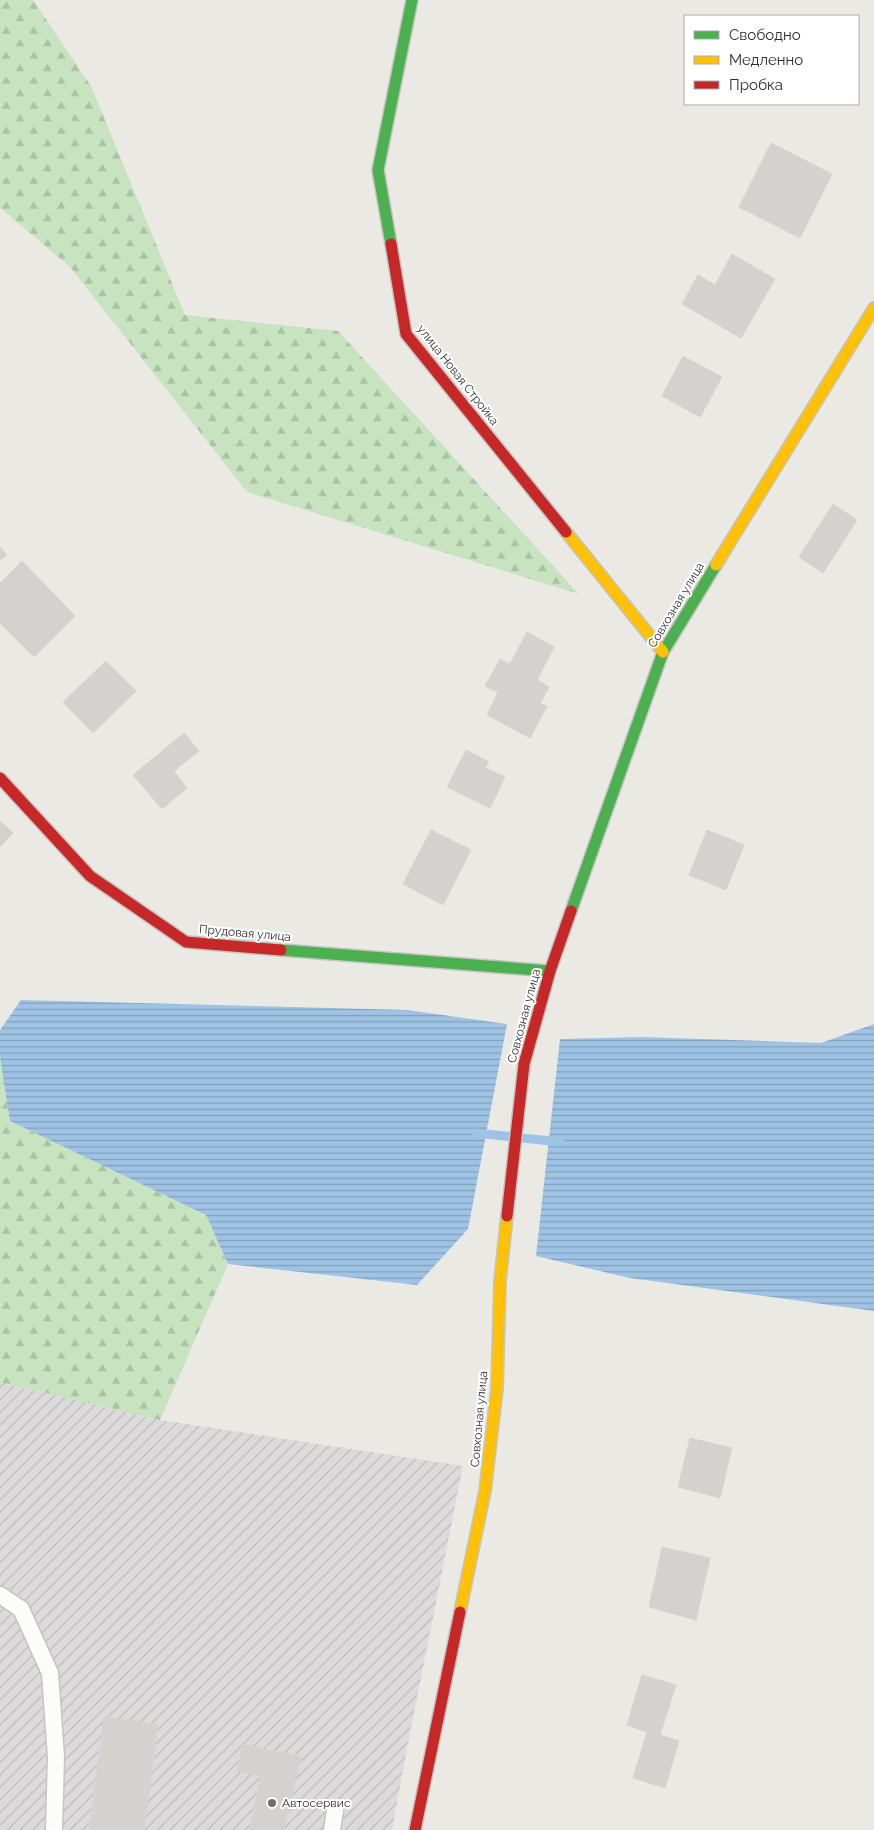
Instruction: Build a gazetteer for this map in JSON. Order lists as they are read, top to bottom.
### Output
{
  "streets": {
    "street": ["улица Новая Стройка", "Совхозная улица", "Прудовая улица"]
  },
  "crossings": [
    ["улица Новая Стройка", "Совхозная улица"],
    ["Совхозная улица", "Прудовая улица"]
  ],
  "places": ["Автосервис"],
  "legend": ["Свободно", "Медленно", "Пробка"]
}
